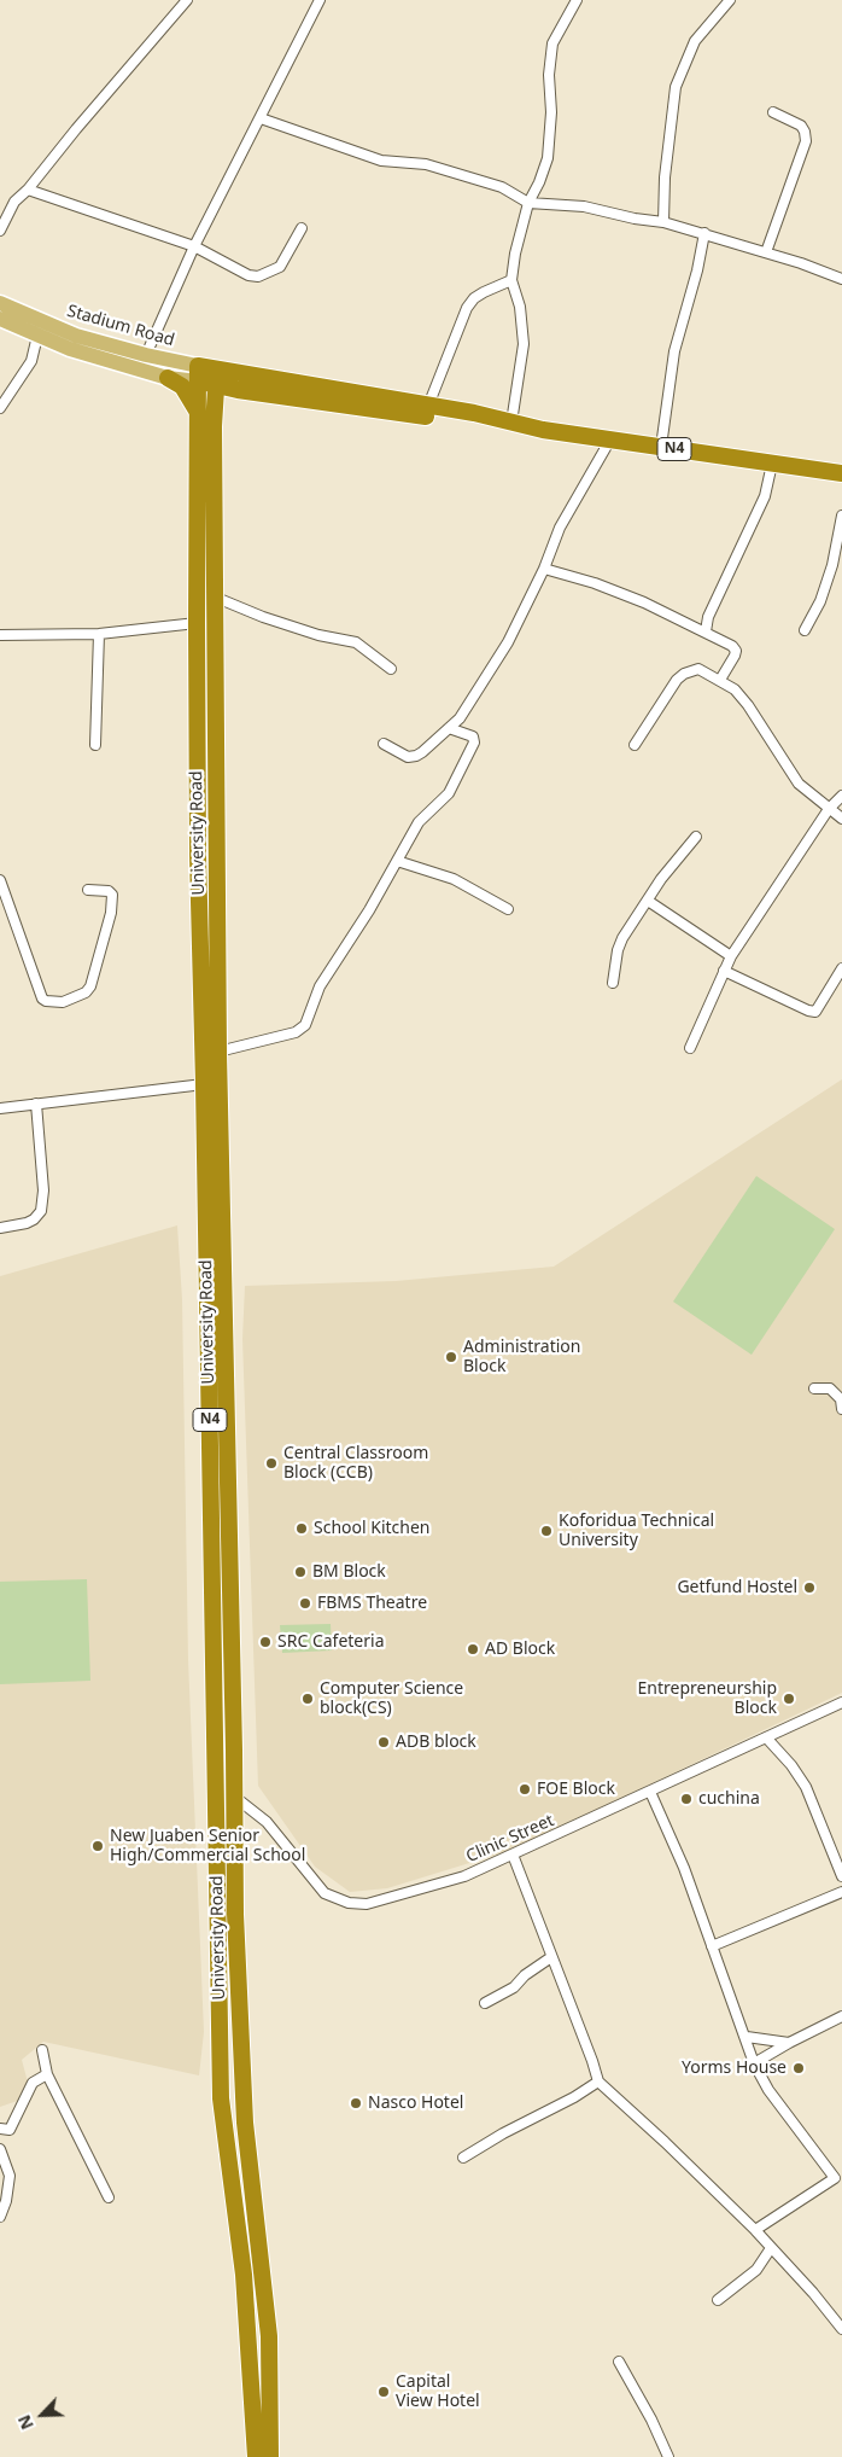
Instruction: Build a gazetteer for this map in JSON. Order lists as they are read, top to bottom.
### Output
{
  "streets": {
    "highway": ["N4", "University Road"],
    "main road": ["Stadium Road"],
    "street": ["Clinic Street"]
  },
  "crossings": [
    ["Stadium Road", "N4"],
    ["Stadium Road", "University Road"],
    ["N4", "University Road"],
    ["University Road", "Clinic Street"]
  ],
  "places": [
    "Administration Block",
    "Central Classroom Block (CCB)",
    "School Kitchen",
    "Koforidua Technical University",
    "BM Block",
    "Getfund Hostel",
    "FBMS Theatre",
    "SRC Cafeteria",
    "AD Block",
    "Computer Science block(CS)",
    "Entrepreneurship Block",
    "ADB block",
    "FOE Block",
    "cuchina",
    "New Juaben Senior High/Commercial School",
    "Yorms House",
    "Nasco Hotel",
    "Capital View Hotel"
  ],
  "north": "bottom left"
}
